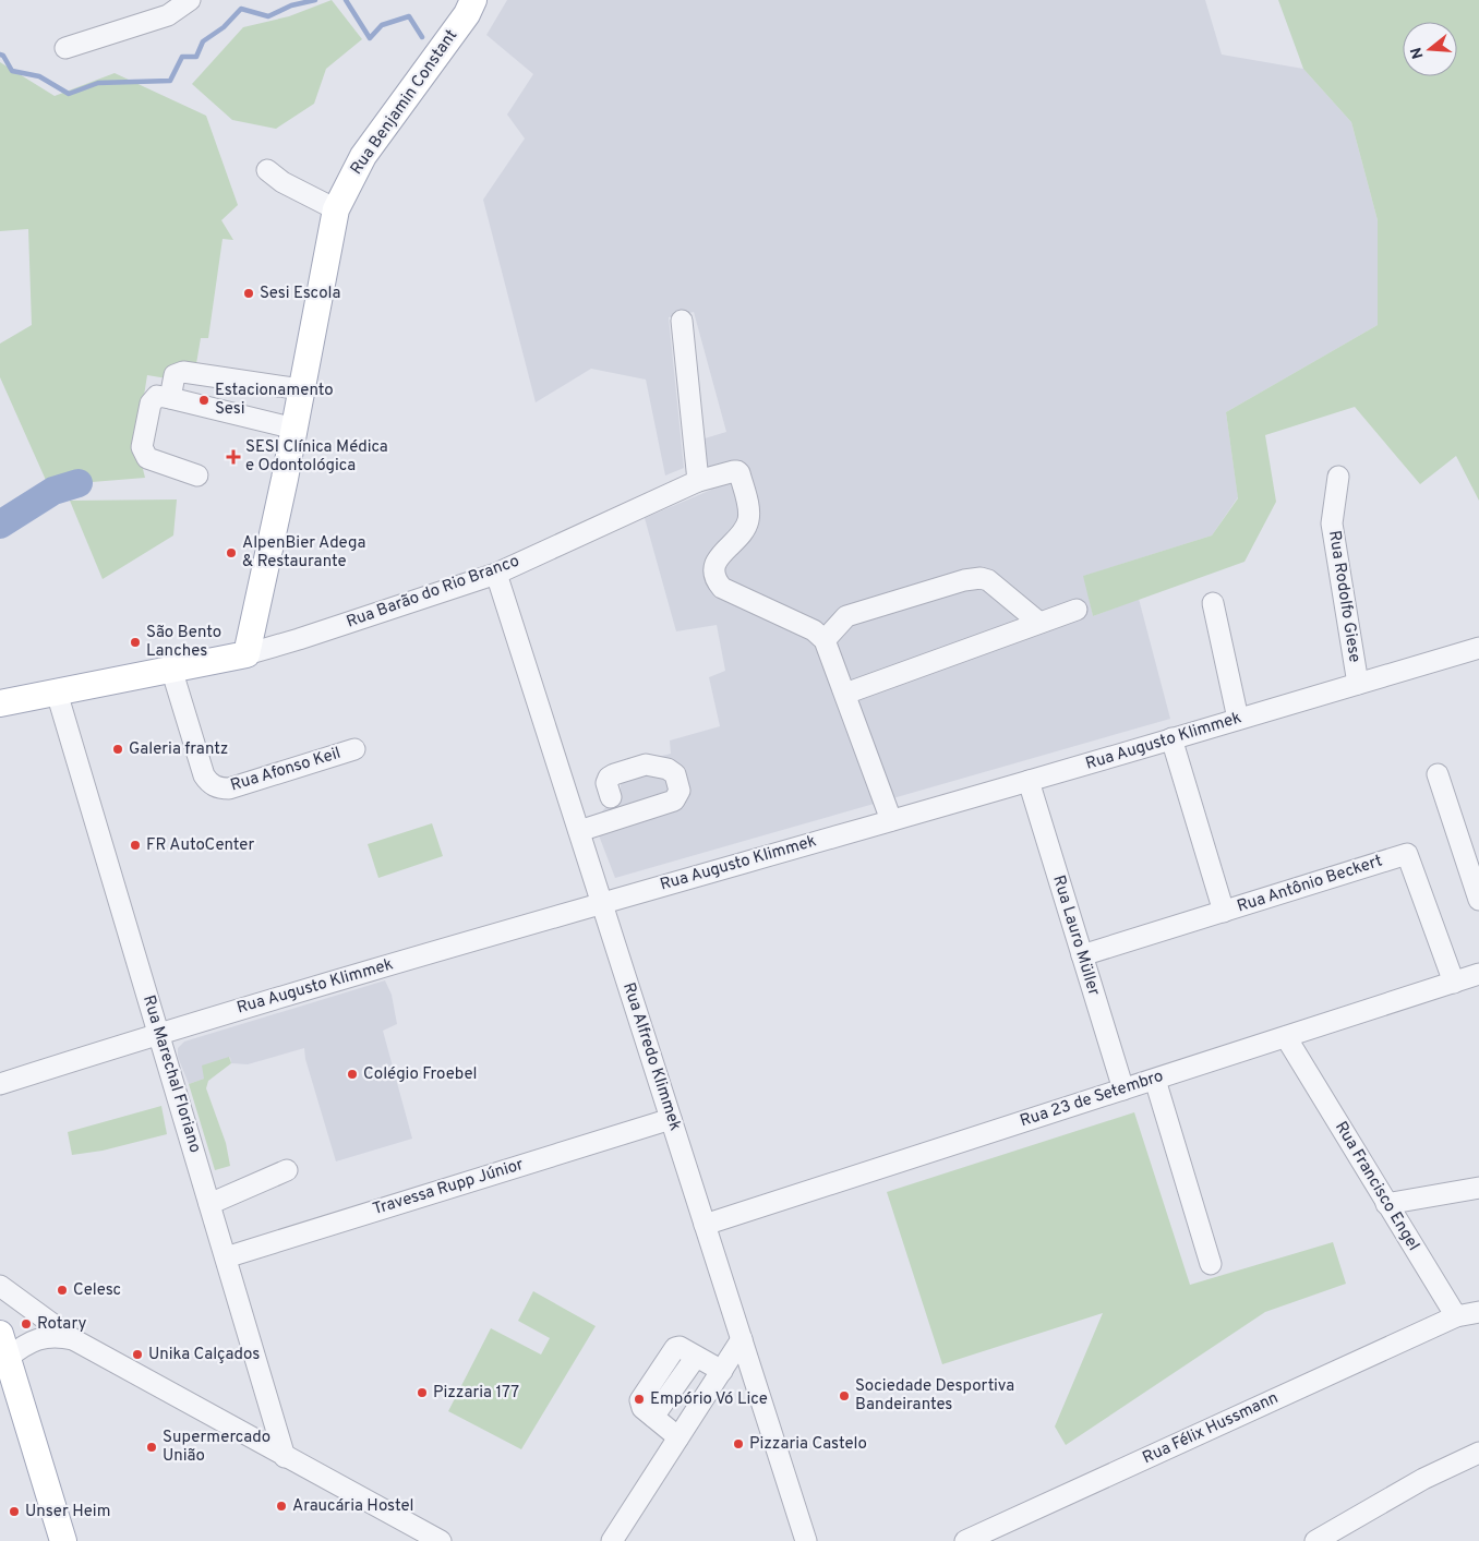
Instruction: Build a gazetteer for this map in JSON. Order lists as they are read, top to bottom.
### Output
{
  "streets": {
    "main road": ["Rua Benjamin Constant", "Rua Barão do Rio Branco"],
    "street": [
      "Rua Rodolfo Giese",
      "Rua Augusto Klimmek",
      "Rua Afonso Keil",
      "Rua Antônio Beckert",
      "Rua Lauro Müller",
      "Rua Alfredo Klimmek",
      "Rua Marechal Floriano",
      "Rua 23 de Setembro",
      "Rua Francisco Engel",
      "Travessa Rupp Júnior",
      "Rua Félix Hussmann"
    ]
  },
  "crossings": [
    ["Rua Benjamin Constant", "Rua Barão do Rio Branco"],
    ["Rua Barão do Rio Branco", "Rua Afonso Keil"],
    ["Rua Barão do Rio Branco", "Rua Alfredo Klimmek"],
    ["Rua Barão do Rio Branco", "Rua Marechal Floriano"],
    ["Rua Rodolfo Giese", "Rua Augusto Klimmek"],
    ["Rua Augusto Klimmek", "Rua Lauro Müller"],
    ["Rua Augusto Klimmek", "Rua Alfredo Klimmek"],
    ["Rua Augusto Klimmek", "Rua Marechal Floriano"],
    ["Rua Antônio Beckert", "Rua Lauro Müller"],
    ["Rua Antônio Beckert", "Rua 23 de Setembro"],
    ["Rua Lauro Müller", "Rua 23 de Setembro"],
    ["Rua Alfredo Klimmek", "Rua 23 de Setembro"],
    ["Rua Alfredo Klimmek", "Travessa Rupp Júnior"],
    ["Rua Marechal Floriano", "Travessa Rupp Júnior"],
    ["Rua 23 de Setembro", "Rua Francisco Engel"],
    ["Rua Francisco Engel", "Rua Félix Hussmann"]
  ],
  "places": {
    "other": [
      "Sesi Escola",
      "Estacionamento Sesi",
      "AlpenBier Adega & Restaurante",
      "São Bento Lanches",
      "Galeria frantz",
      "FR AutoCenter",
      "Colégio Froebel",
      "Celesc",
      "Rotary",
      "Unika Calçados",
      "Pizzaria 177",
      "Sociedade Desportiva Bandeirantes",
      "Empório Vó Lice",
      "Pizzaria Castelo",
      "Supermercado União",
      "Araucária Hostel",
      "Unser Heim"
    ],
    "health": ["SESI Clínica Médica e Odontológica"]
  },
  "north": "left"
}
